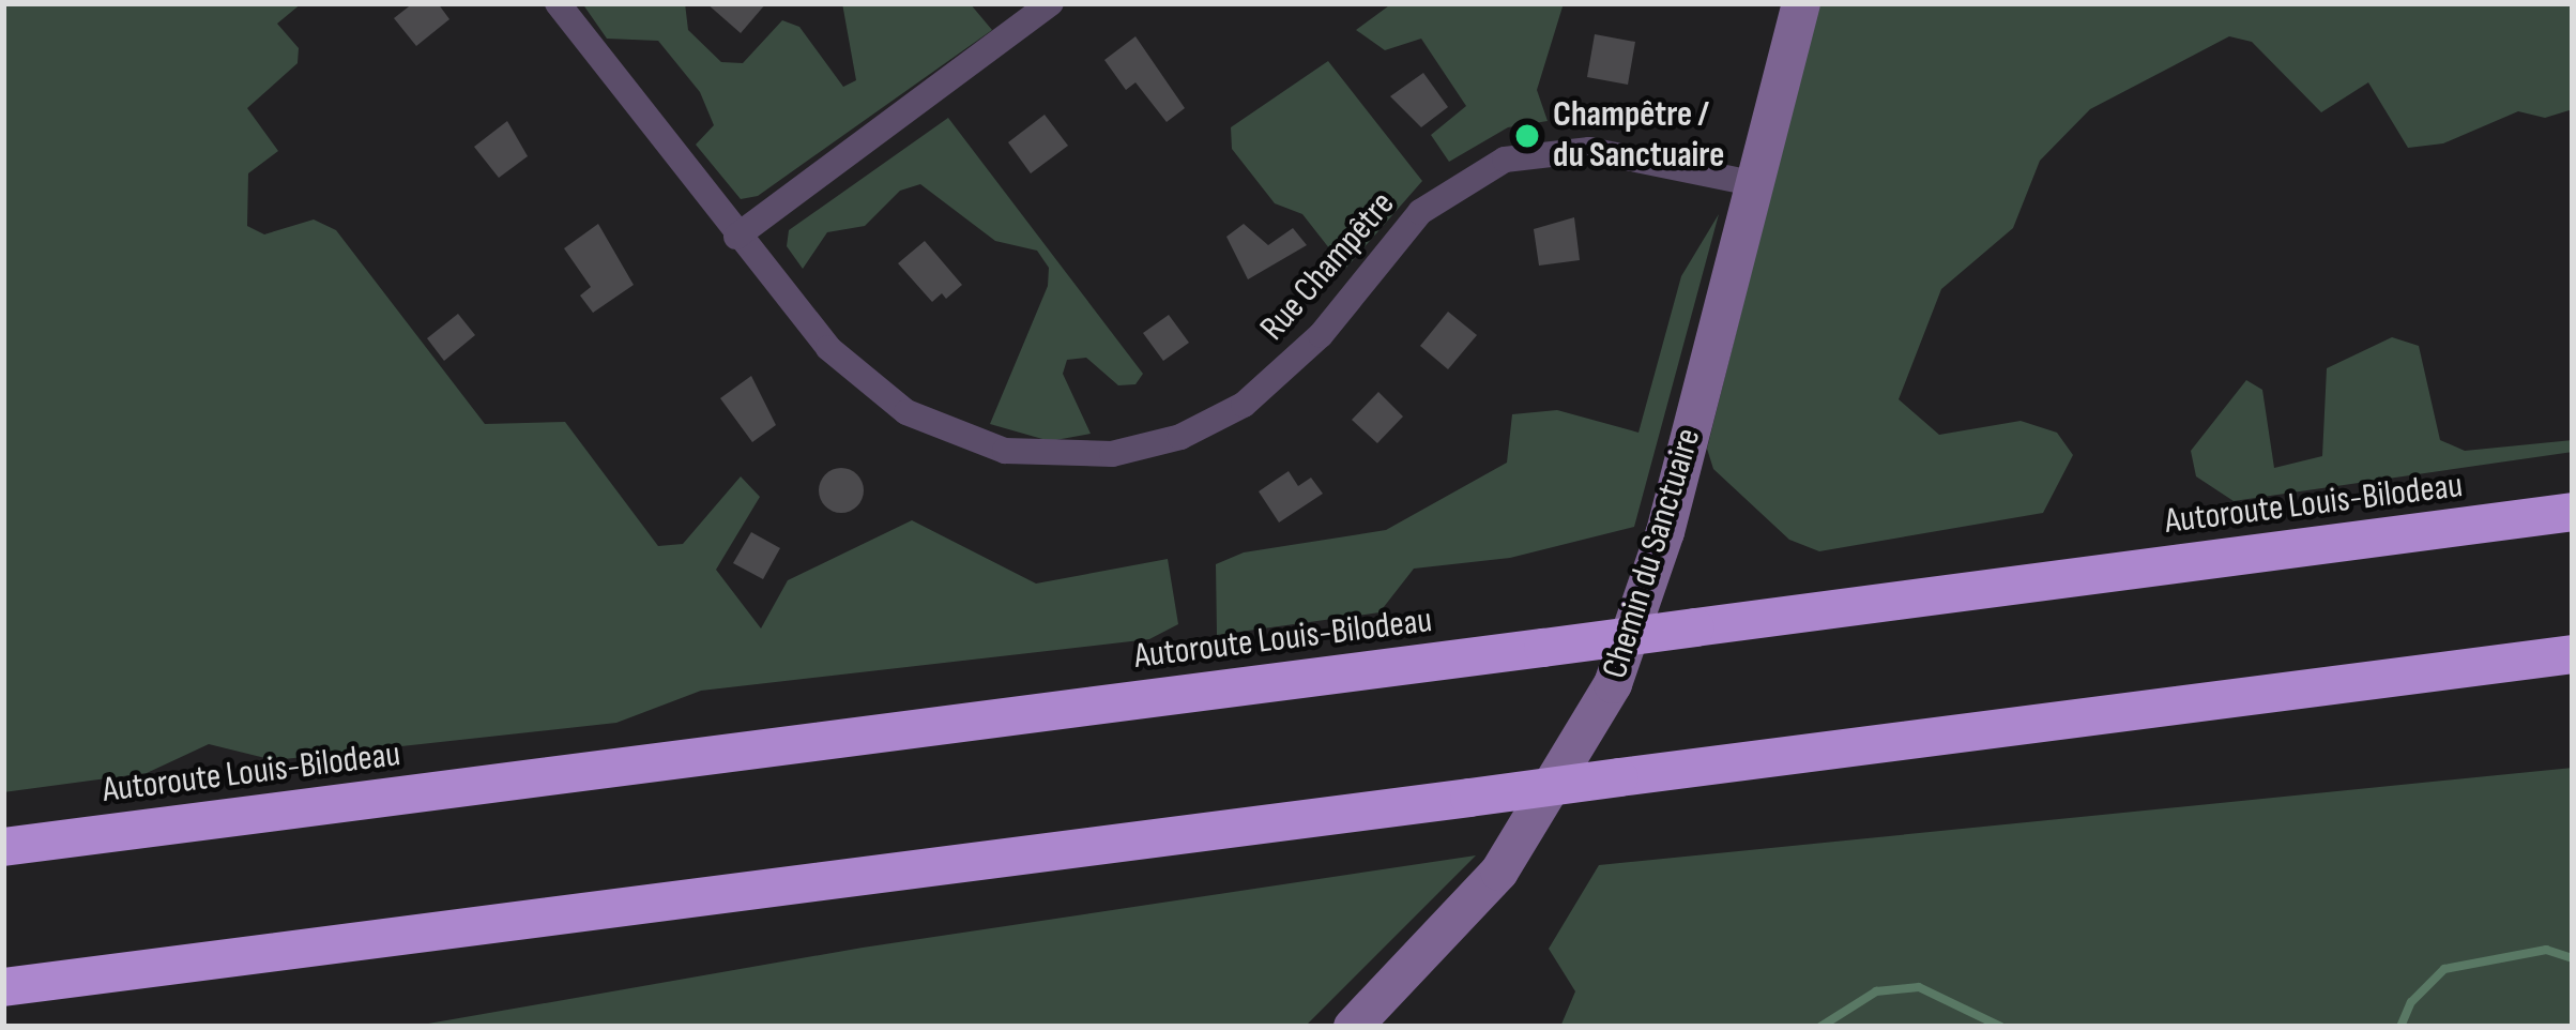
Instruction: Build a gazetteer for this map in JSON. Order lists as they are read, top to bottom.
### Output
{
  "streets": {
    "highway": ["Autoroute Louis-Bilodeau"],
    "street": ["Rue Champêtre", "Chemin du Sanctuaire"]
  },
  "crossings": [
    ["Rue Champêtre", "Chemin du Sanctuaire"]
  ],
  "places": ["Champêtre / du Sanctuaire"]
}
